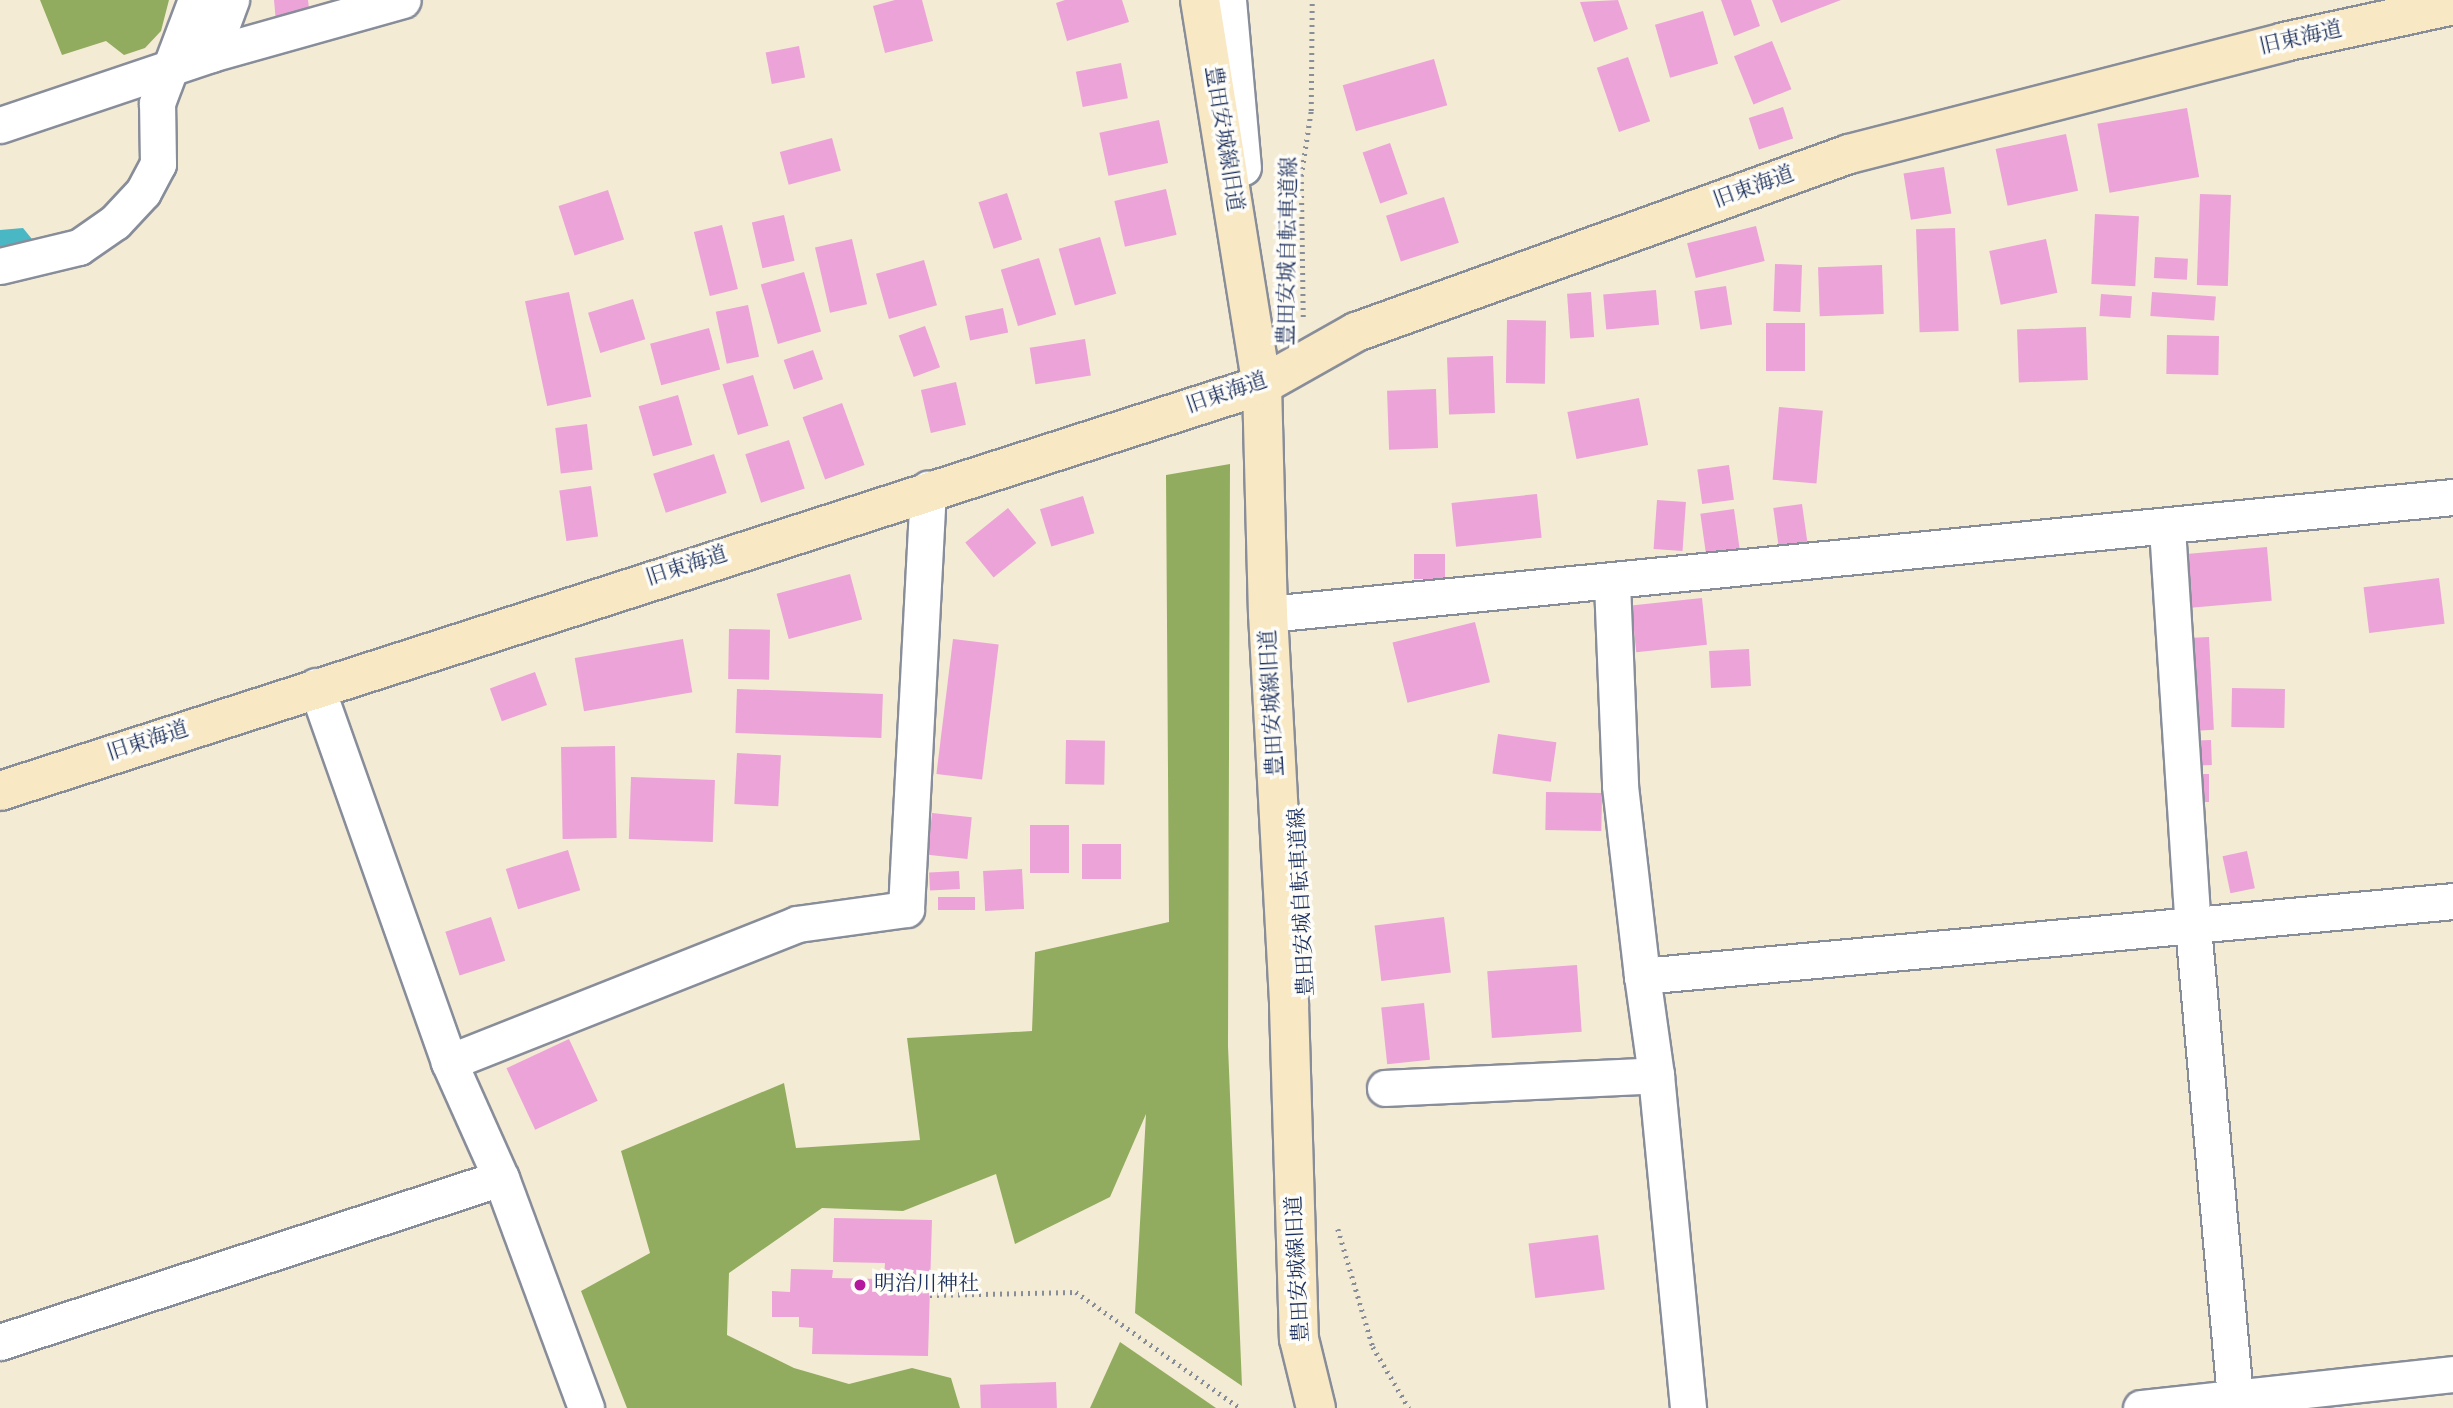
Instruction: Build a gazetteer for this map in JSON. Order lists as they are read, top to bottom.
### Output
{
  "streets": {
    "street": ["旧東海道", "豊田安城線旧道"],
    "path": ["豊田安城自転車道線"]
  },
  "crossings": [
    ["旧東海道", "豊田安城線旧道"],
    ["旧東海道", "豊田安城自転車道線"]
  ],
  "places": ["明治川神社"]
}
